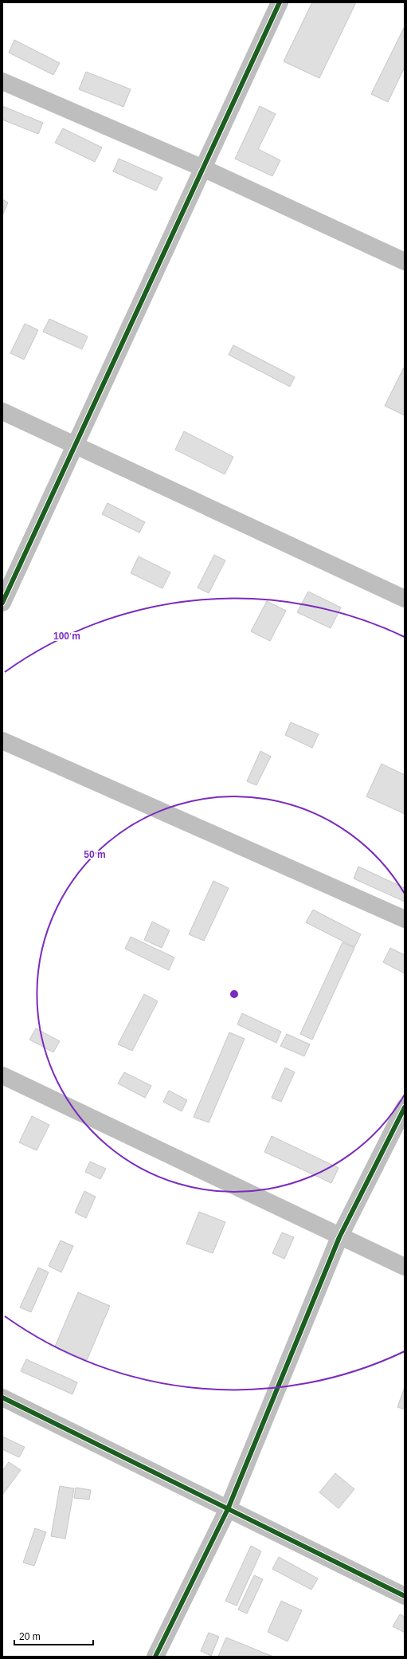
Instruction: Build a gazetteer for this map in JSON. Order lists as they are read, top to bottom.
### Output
{
  "scale_bar": "20 m",
  "rings": ["100 m", "50 m"]
}
